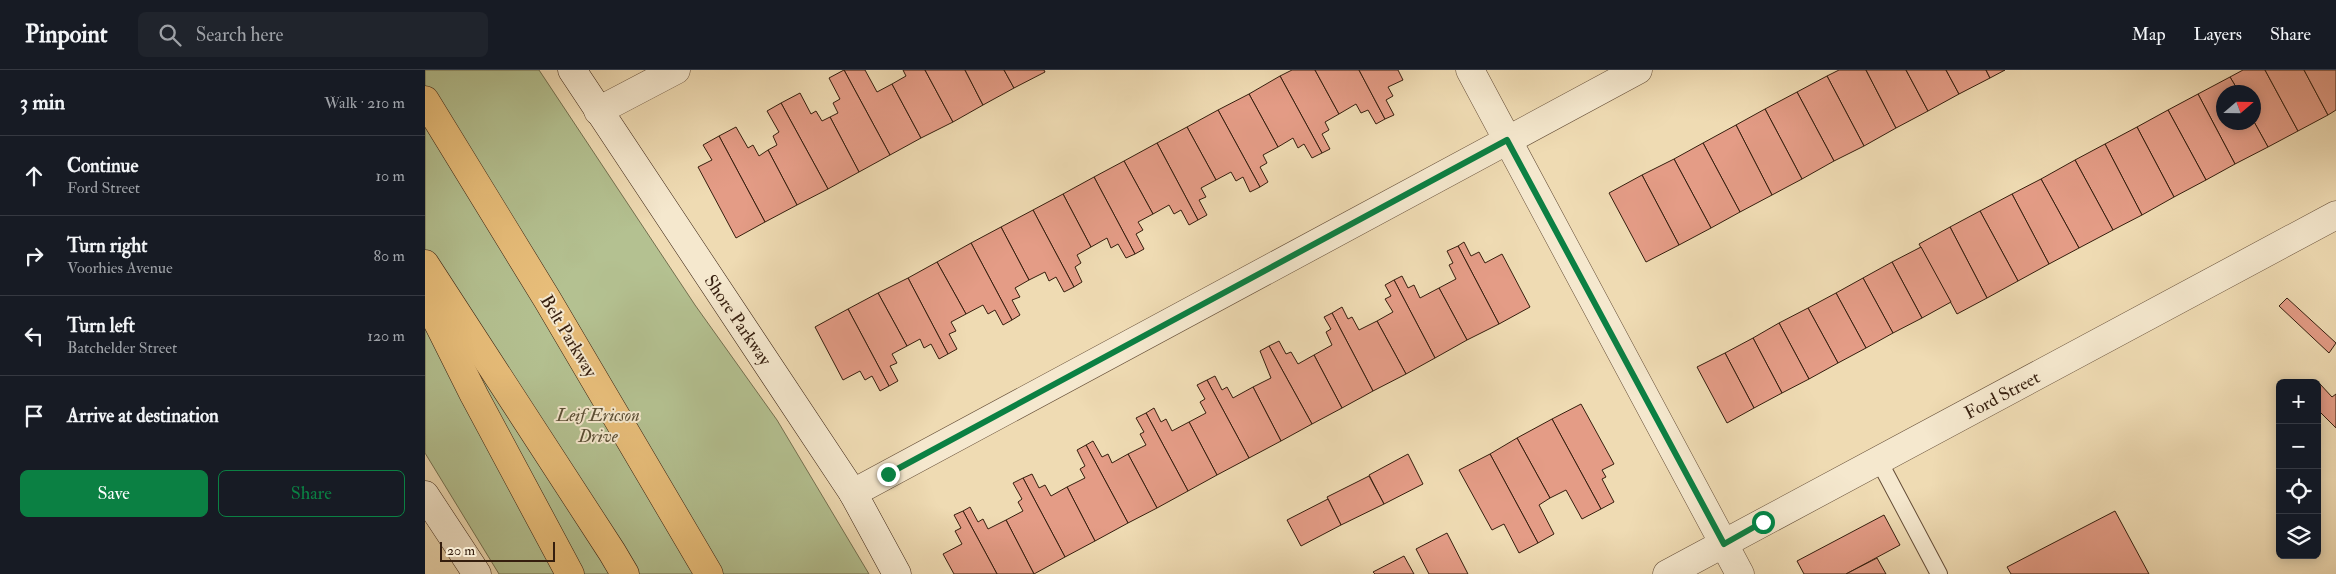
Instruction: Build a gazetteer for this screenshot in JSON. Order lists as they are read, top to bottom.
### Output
{
  "streets": {
    "highway": ["Belt Parkway"],
    "street": ["Shore Parkway", "Ford Street"]
  },
  "parks": ["Leif Ericson Drive"],
  "scale_bar": "20 m",
  "north": "right",
  "page": {
    "header": "Pinpoint",
    "search": "Search here",
    "nav": ["Map", "Layers", "Share"],
    "heading": ["3 min", "Walk · 210 m"],
    "list": [
      ["Continue", "Ford Street", "10 m"],
      ["Turn right", "Voorhies Avenue", "80 m"],
      ["Turn left", "Batchelder Street", "120 m"],
      "Arrive at destination"
    ],
    "map_buttons": ["+", "−"],
    "buttons": ["Save", "Share"],
    "scale": "20 m"
  }
}
